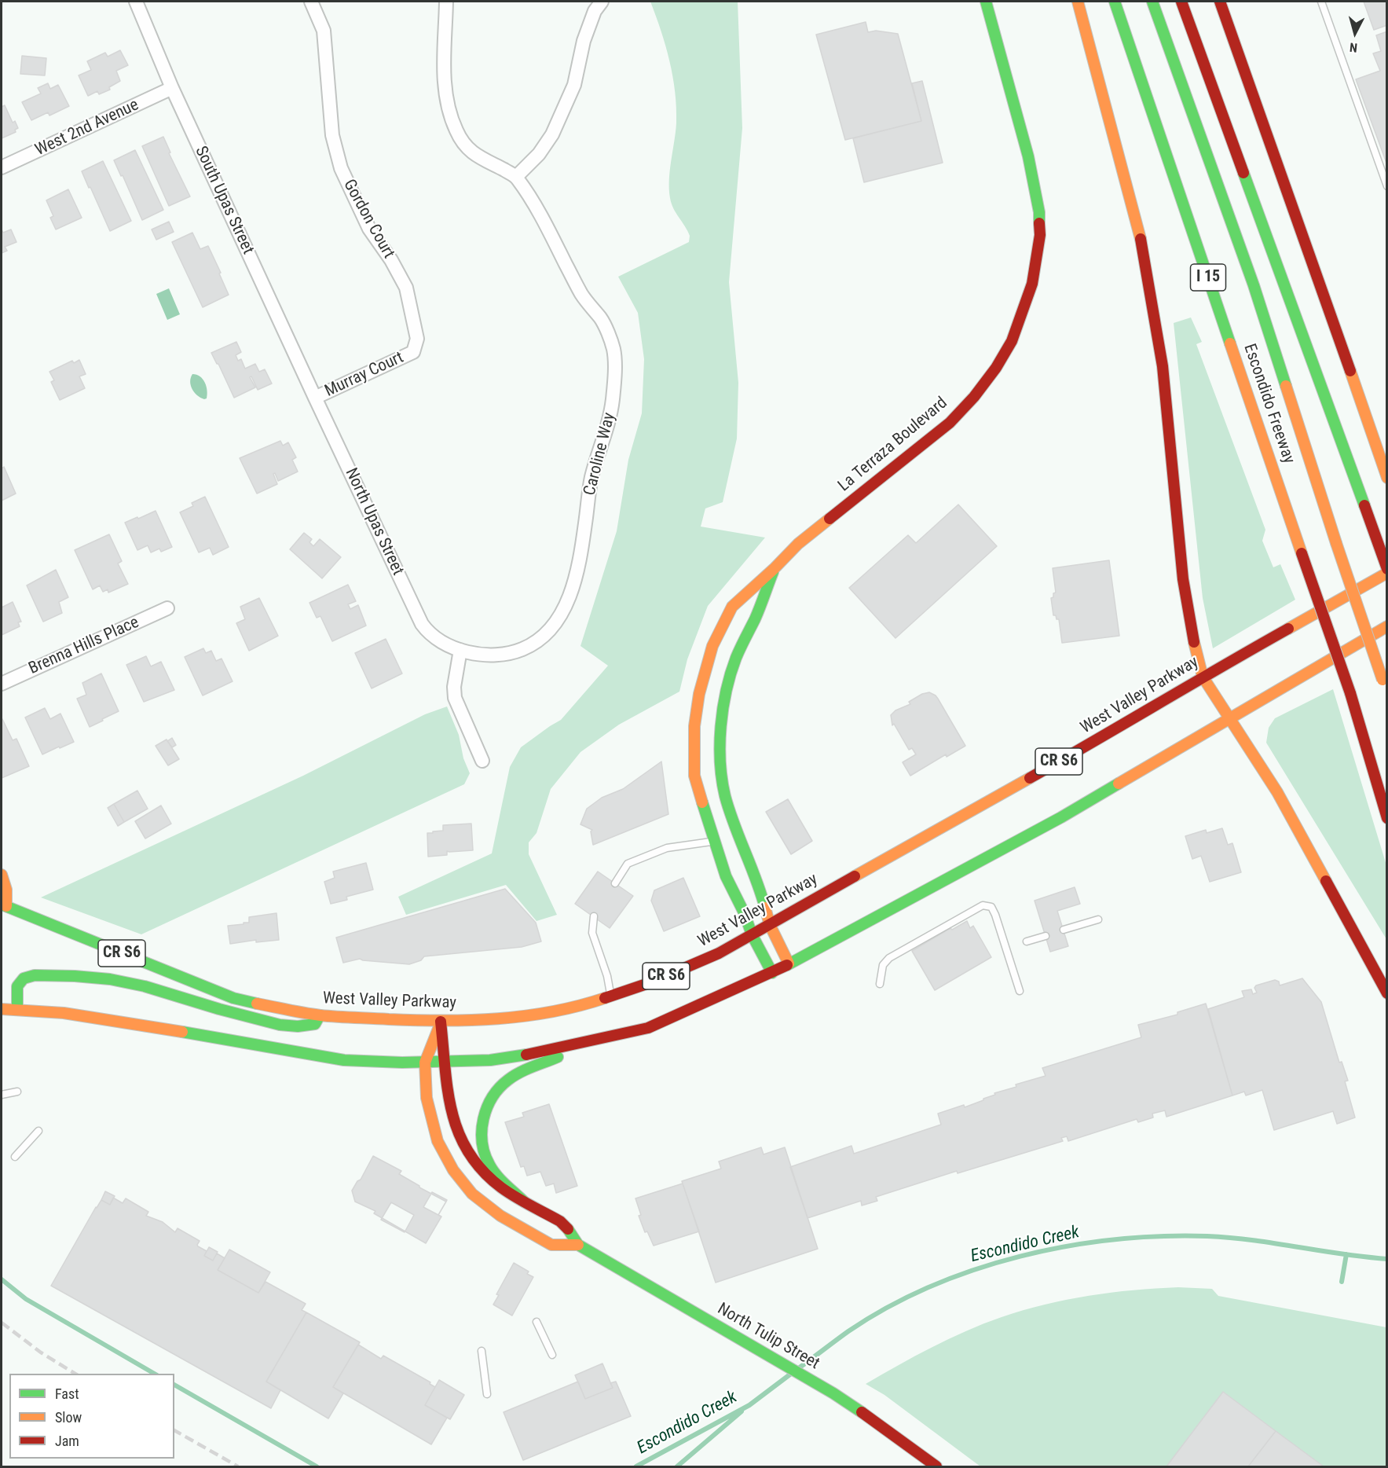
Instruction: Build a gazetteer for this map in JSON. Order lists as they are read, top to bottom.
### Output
{
  "streets": {
    "main road": [
      "I 15",
      "Escondido Freeway",
      "La Terraza Boulevard",
      "West Valley Parkway",
      "CR S6",
      "North Tulip Street"
    ],
    "street": [
      "West 2nd Avenue",
      "South Upas Street",
      "Gordon Court",
      "Murray Court",
      "Caroline Way",
      "North Upas Street",
      "Brenna Hills Place"
    ]
  },
  "crossings": [
    ["West 2nd Avenue", "South Upas Street"],
    ["South Upas Street", "Murray Court"],
    ["South Upas Street", "North Upas Street"],
    ["Gordon Court", "Murray Court"],
    ["Murray Court", "North Upas Street"],
    ["La Terraza Boulevard", "West Valley Parkway"],
    ["La Terraza Boulevard", "CR S6"],
    ["Caroline Way", "North Upas Street"],
    ["West Valley Parkway", "North Tulip Street"],
    ["CR S6", "North Tulip Street"]
  ],
  "water": ["Escondido Creek"],
  "legend": ["Fast", "Slow", "Jam"],
  "north": "bottom"
}
